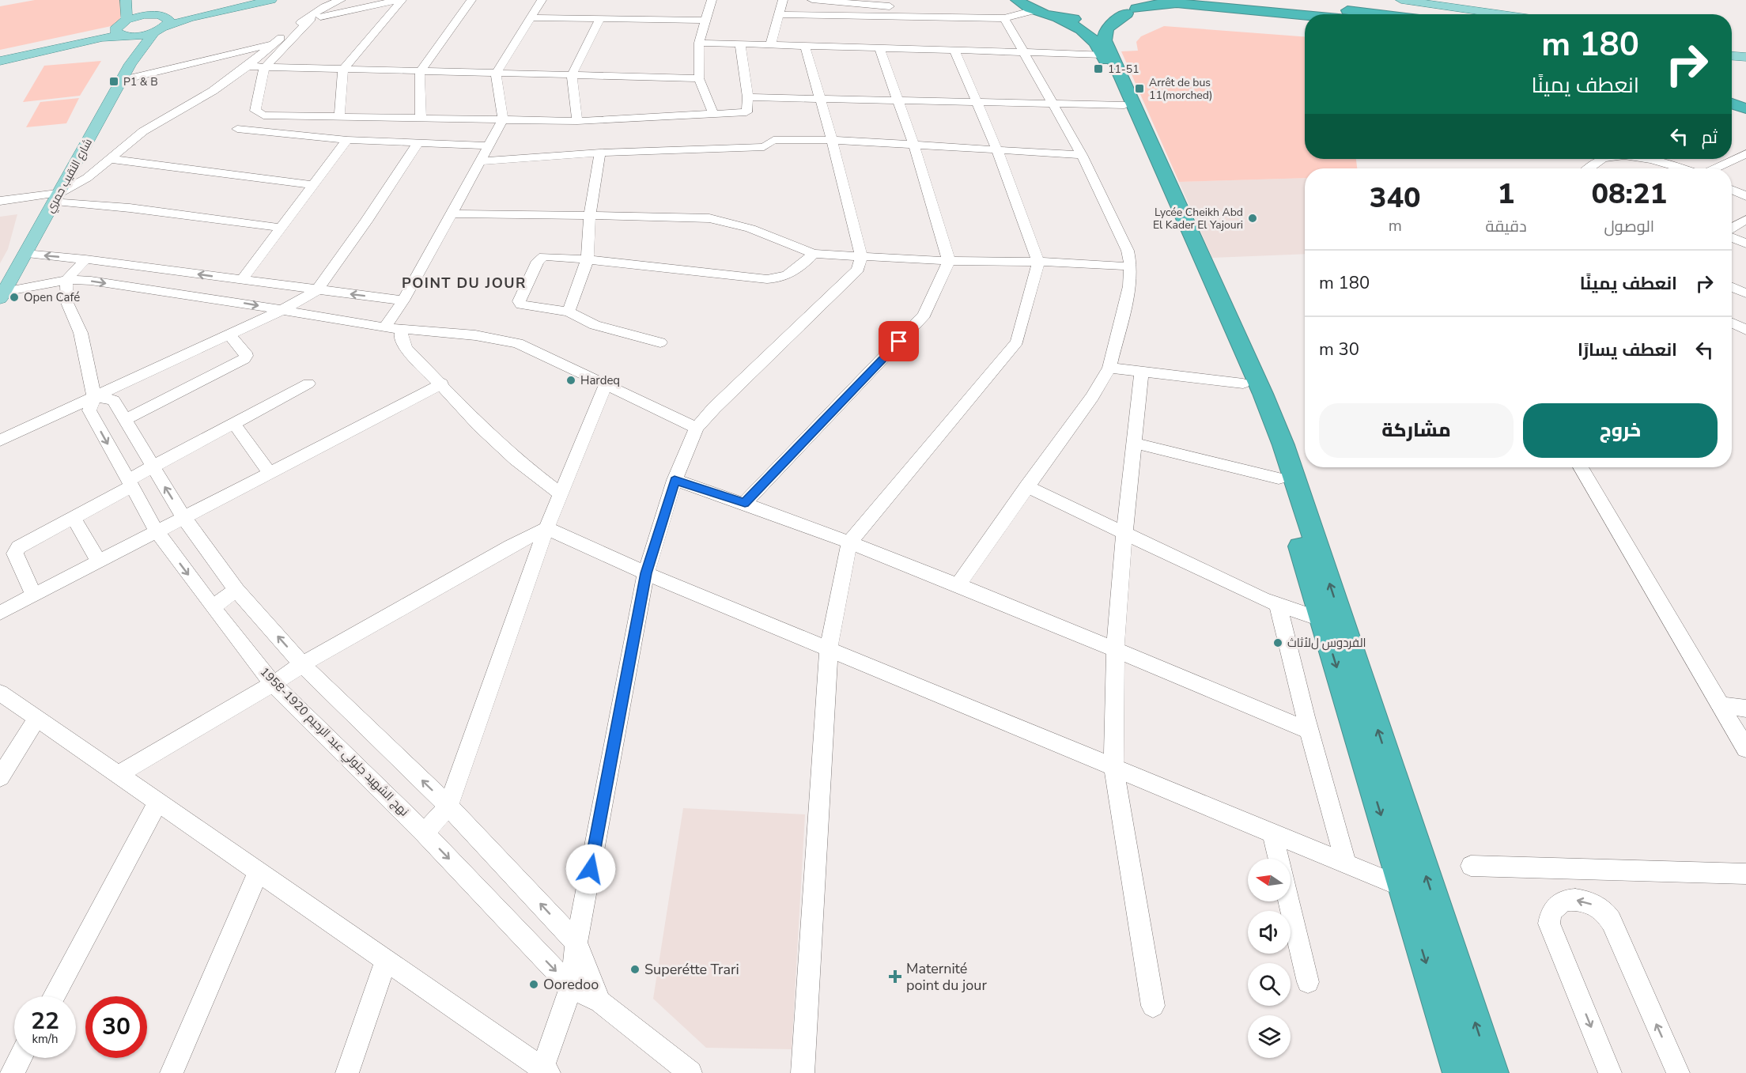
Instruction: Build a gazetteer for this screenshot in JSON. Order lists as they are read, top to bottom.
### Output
{
  "streets": {
    "main road": ["شارع النقيب حمري"],
    "street": ["نهج الشهيد جلولي عبد الرحيم 1920-1958"]
  },
  "districts": ["POINT DU JOUR"],
  "places": {
    "transit": ["11-51", "P1 & B", "Arrêt de bus 11(morched)"],
    "other": [
      "Lycée Cheikh Abd El Kader El Yajouri",
      "Open Café",
      "Hardeq",
      "الفردوس لﻷثاث",
      "Superétte Trari",
      "Ooredoo"
    ],
    "health": ["Maternité point du jour"]
  },
  "north": "left",
  "page": {
    "turn": ["180 m", "انعطف يمينًا"],
    "then": "ثم",
    "eta": [
      "08:21",
      "الوصول",
      "1",
      "دقيقة",
      "340",
      "m"
    ],
    "list": [
      {
        "name": "انعطف يمينًا",
        "value": "180 m"
      },
      {
        "name": "انعطف يسارًا",
        "value": "30 m"
      }
    ],
    "buttons": ["خروج", "مشاركة"],
    "speed": "22 km/h",
    "limit": "30"
  }
}
